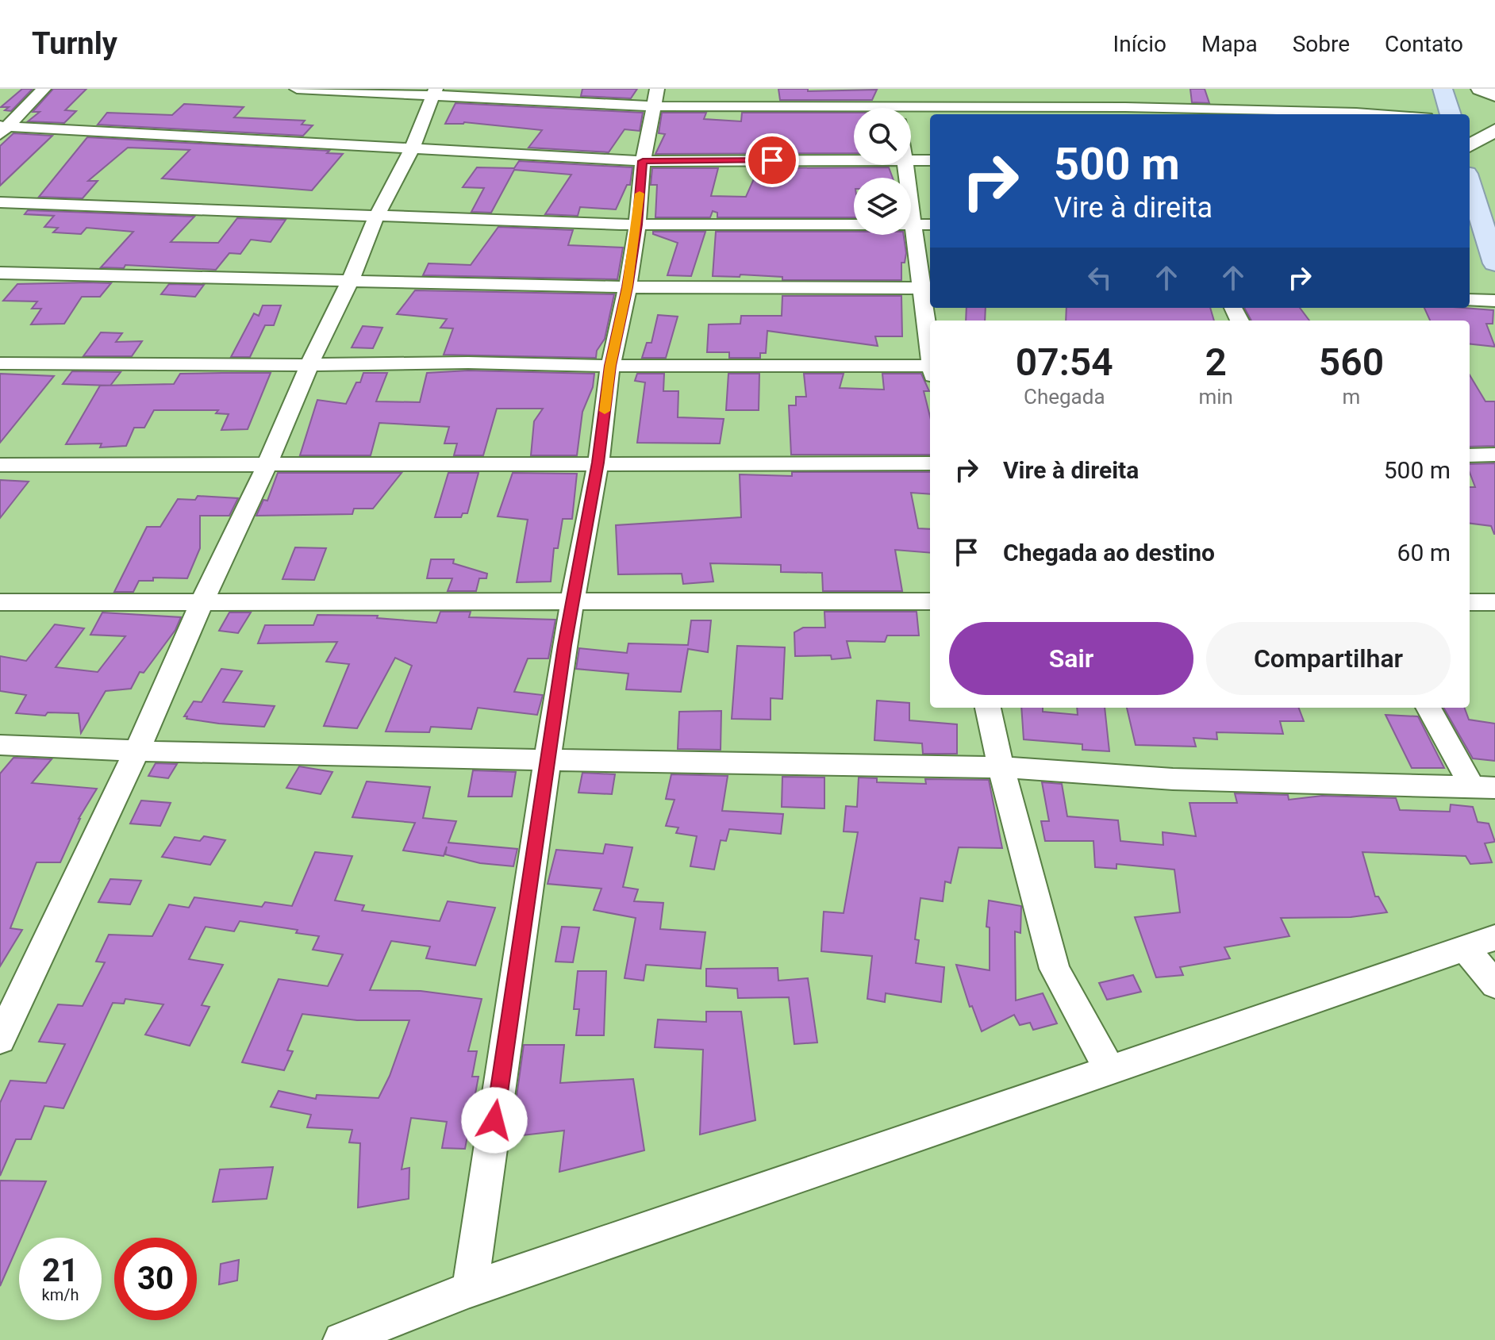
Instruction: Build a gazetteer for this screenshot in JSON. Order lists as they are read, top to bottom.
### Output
{
  "page": {
    "header": "Turnly",
    "nav": [
      "Início",
      "Mapa",
      "Sobre",
      "Contato"
    ],
    "turn": ["500 m", "Vire à direita"],
    "eta": [
      "07:54",
      "Chegada",
      "2",
      "min",
      "560",
      "m"
    ],
    "list": [
      {
        "name": "Vire à direita",
        "value": "500 m"
      },
      {
        "name": "Chegada ao destino",
        "value": "60 m"
      }
    ],
    "buttons": ["Sair", "Compartilhar"],
    "speed": "21 km/h",
    "limit": "30"
  }
}
